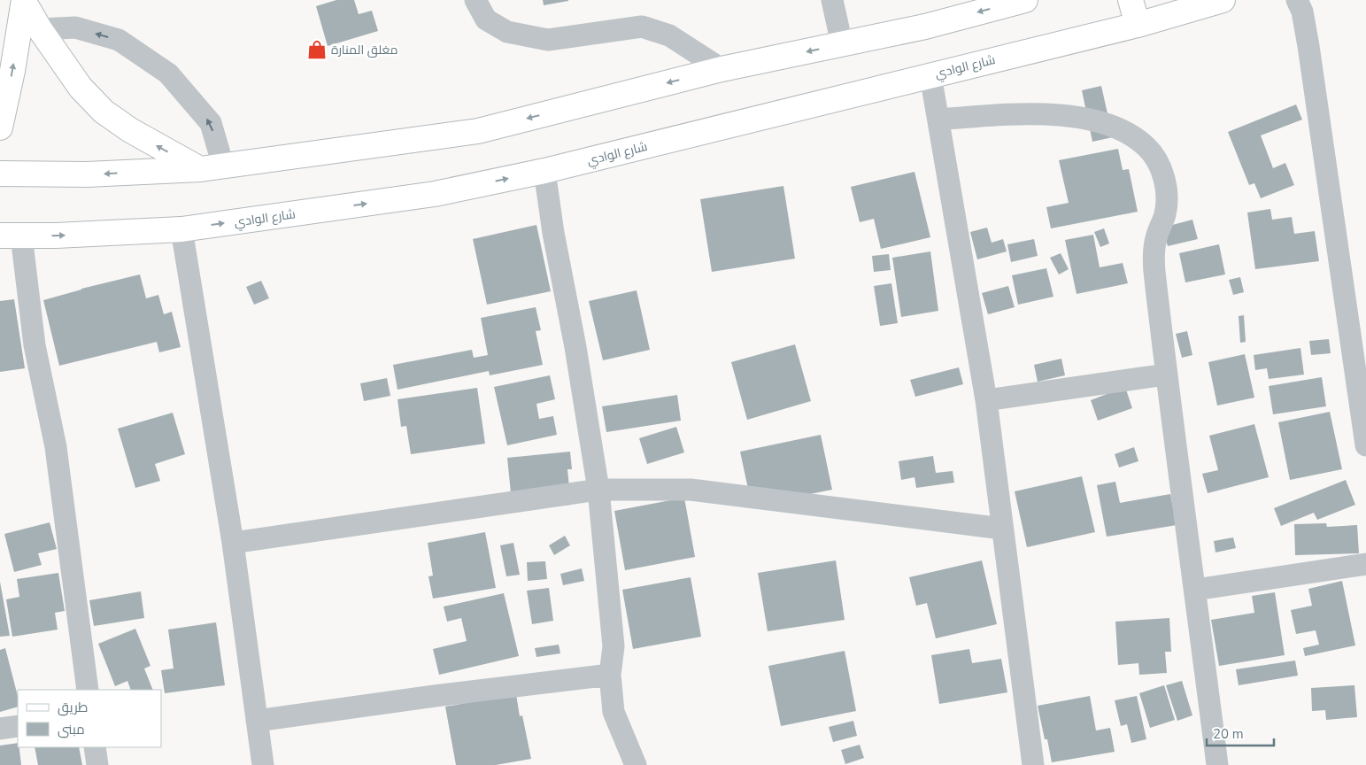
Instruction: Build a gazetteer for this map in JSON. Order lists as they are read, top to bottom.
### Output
{
  "streets": {
    "main road": ["شارع الوادي"]
  },
  "places": {
    "shop": ["مغلق المنارة"]
  },
  "legend": ["طريق", "مبنى"],
  "scale_bar": "20 m"
}
